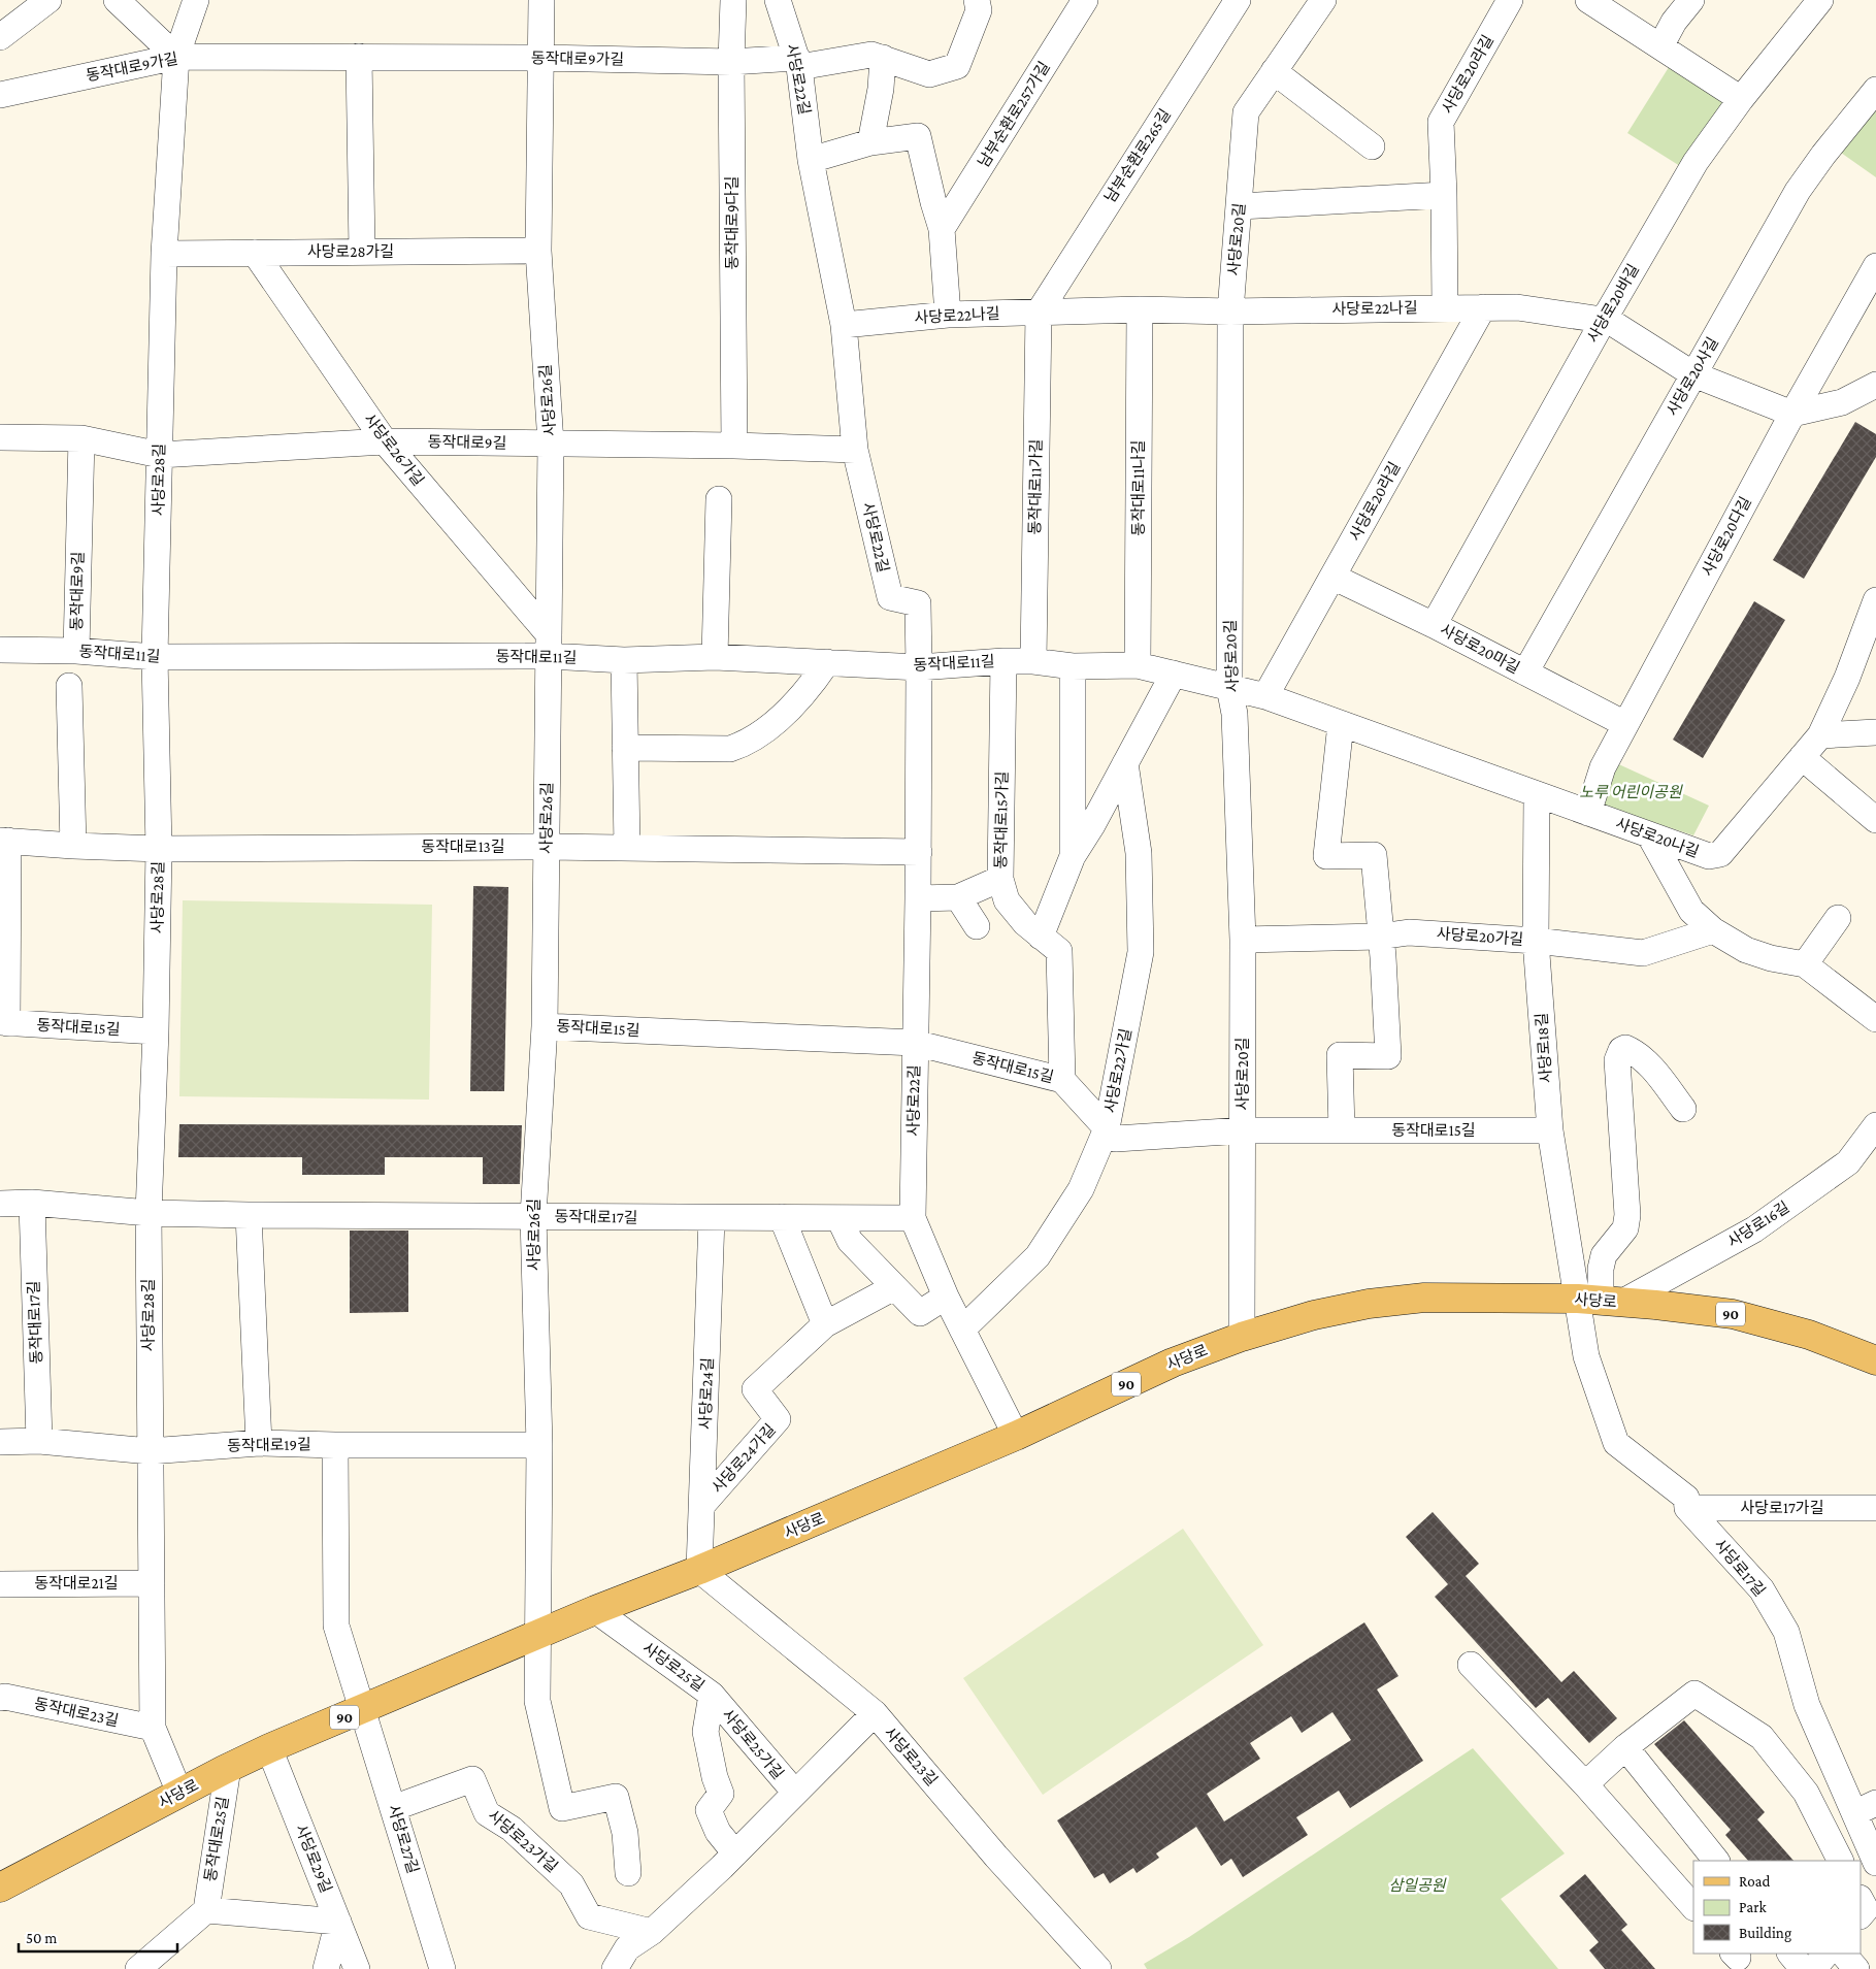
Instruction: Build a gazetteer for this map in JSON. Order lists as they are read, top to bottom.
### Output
{
  "streets": {
    "main road": ["사당로", "90"],
    "street": [
      "동작대로9가길",
      "사당로20라길",
      "사당로22길",
      "남부순환로257가길",
      "남부순환로265길",
      "동작대로9다길",
      "사당로20길",
      "사당로28가길",
      "사당로20바길",
      "사당로22나길",
      "사당로20사길",
      "사당로26길",
      "동작대로9길",
      "사당로26가길",
      "사당로28길",
      "동작대로11가길",
      "동작대로11나길",
      "사당로20다길",
      "사당로20마길",
      "동작대로11길",
      "동작대로15가길",
      "사당로20나길",
      "동작대로13길",
      "사당로20가길",
      "동작대로15길",
      "사당로18길",
      "사당로22가길",
      "동작대로17길",
      "사당로16길",
      "사당로24길",
      "동작대로19길",
      "사당로24가길",
      "사당로17가길",
      "사당로17길",
      "동작대로21길",
      "사당로25길",
      "동작대로23길",
      "사당로25가길",
      "사당로23길",
      "동작대로25길",
      "사당로27길",
      "사당로23가길",
      "사당로29길"
    ]
  },
  "crossings": [
    ["동작대로9가길", "사당로22길"],
    ["동작대로9가길", "동작대로9다길"],
    ["동작대로9가길", "사당로26길"],
    ["동작대로9가길", "사당로28길"],
    ["사당로20라길", "사당로22나길"],
    ["사당로20라길", "사당로20마길"],
    ["사당로20라길", "사당로20나길"],
    ["사당로22길", "사당로22나길"],
    ["사당로22길", "동작대로9길"],
    ["사당로22길", "동작대로11길"],
    ["사당로22길", "동작대로13길"],
    ["사당로22길", "동작대로15길"],
    ["사당로22길", "사당로22가길"],
    ["사당로22길", "동작대로17길"],
    ["사당로22길", "사당로"],
    ["남부순환로265길", "사당로22나길"],
    ["남부순환로265길", "동작대로11가길"],
    ["동작대로9다길", "동작대로9길"],
    ["사당로20길", "사당로22나길"],
    ["사당로20길", "동작대로11길"],
    ["사당로20길", "사당로20나길"],
    ["사당로20길", "사당로20가길"],
    ["사당로20길", "동작대로15길"],
    ["사당로20길", "사당로"],
    ["사당로28가길", "사당로26길"],
    ["사당로28가길", "사당로26가길"],
    ["사당로28가길", "사당로28길"],
    ["사당로20바길", "사당로22나길"],
    ["사당로20바길", "사당로20마길"],
    ["사당로22나길", "사당로20사길"],
    ["사당로22나길", "동작대로11가길"],
    ["사당로22나길", "동작대로11나길"],
    ["사당로22나길", "사당로20다길"],
    ["사당로20사길", "사당로20마길"],
    ["사당로26길", "동작대로9길"],
    ["사당로26길", "사당로26가길"],
    ["사당로26길", "동작대로11길"],
    ["사당로26길", "동작대로13길"],
    ["사당로26길", "동작대로15길"],
    ["사당로26길", "동작대로17길"],
    ["사당로26길", "사당로"],
    ["사당로26길", "동작대로19길"],
    ["동작대로9길", "사당로26가길"],
    ["동작대로9길", "사당로28길"],
    ["동작대로9길", "동작대로11길"],
    ["사당로26가길", "동작대로11길"],
    ["사당로28길", "동작대로11길"],
    ["사당로28길", "동작대로13길"],
    ["사당로28길", "동작대로15길"],
    ["사당로28길", "동작대로17길"],
    ["사당로28길", "사당로"],
    ["사당로28길", "동작대로19길"],
    ["사당로28길", "동작대로21길"],
    ["사당로28길", "동작대로23길"],
    ["동작대로11가길", "동작대로11길"],
    ["동작대로11나길", "동작대로11길"],
    ["사당로20다길", "사당로20마길"],
    ["사당로20다길", "사당로20나길"],
    ["동작대로11길", "동작대로15가길"],
    ["동작대로11길", "사당로20나길"],
    ["동작대로15가길", "동작대로15길"],
    ["사당로20나길", "사당로18길"],
    ["동작대로13길", "동작대로15길"],
    ["사당로20가길", "사당로18길"],
    ["동작대로15길", "사당로18길"],
    ["동작대로15길", "사당로22가길"],
    ["사당로18길", "사당로16길"],
    ["사당로18길", "사당로"],
    ["사당로18길", "사당로17길"],
    ["동작대로17길", "사당로24길"],
    ["동작대로17길", "동작대로19길"],
    ["사당로16길", "사당로"],
    ["사당로16길", "사당로17길"],
    ["사당로", "사당로24길"],
    ["사당로", "사당로17길"],
    ["사당로", "사당로25길"],
    ["사당로", "사당로23길"],
    ["사당로", "동작대로25길"],
    ["사당로", "사당로27길"],
    ["사당로", "사당로29길"],
    ["사당로24길", "사당로24가길"],
    ["사당로24길", "사당로23길"],
    ["사당로17가길", "사당로17길"],
    ["사당로25길", "사당로25가길"],
    ["사당로27길", "사당로23가길"]
  ],
  "parks": ["노루 어린이공원", "삼일공원"],
  "legend": ["Road", "Park", "Building"],
  "scale_bar": "50 m"
}
